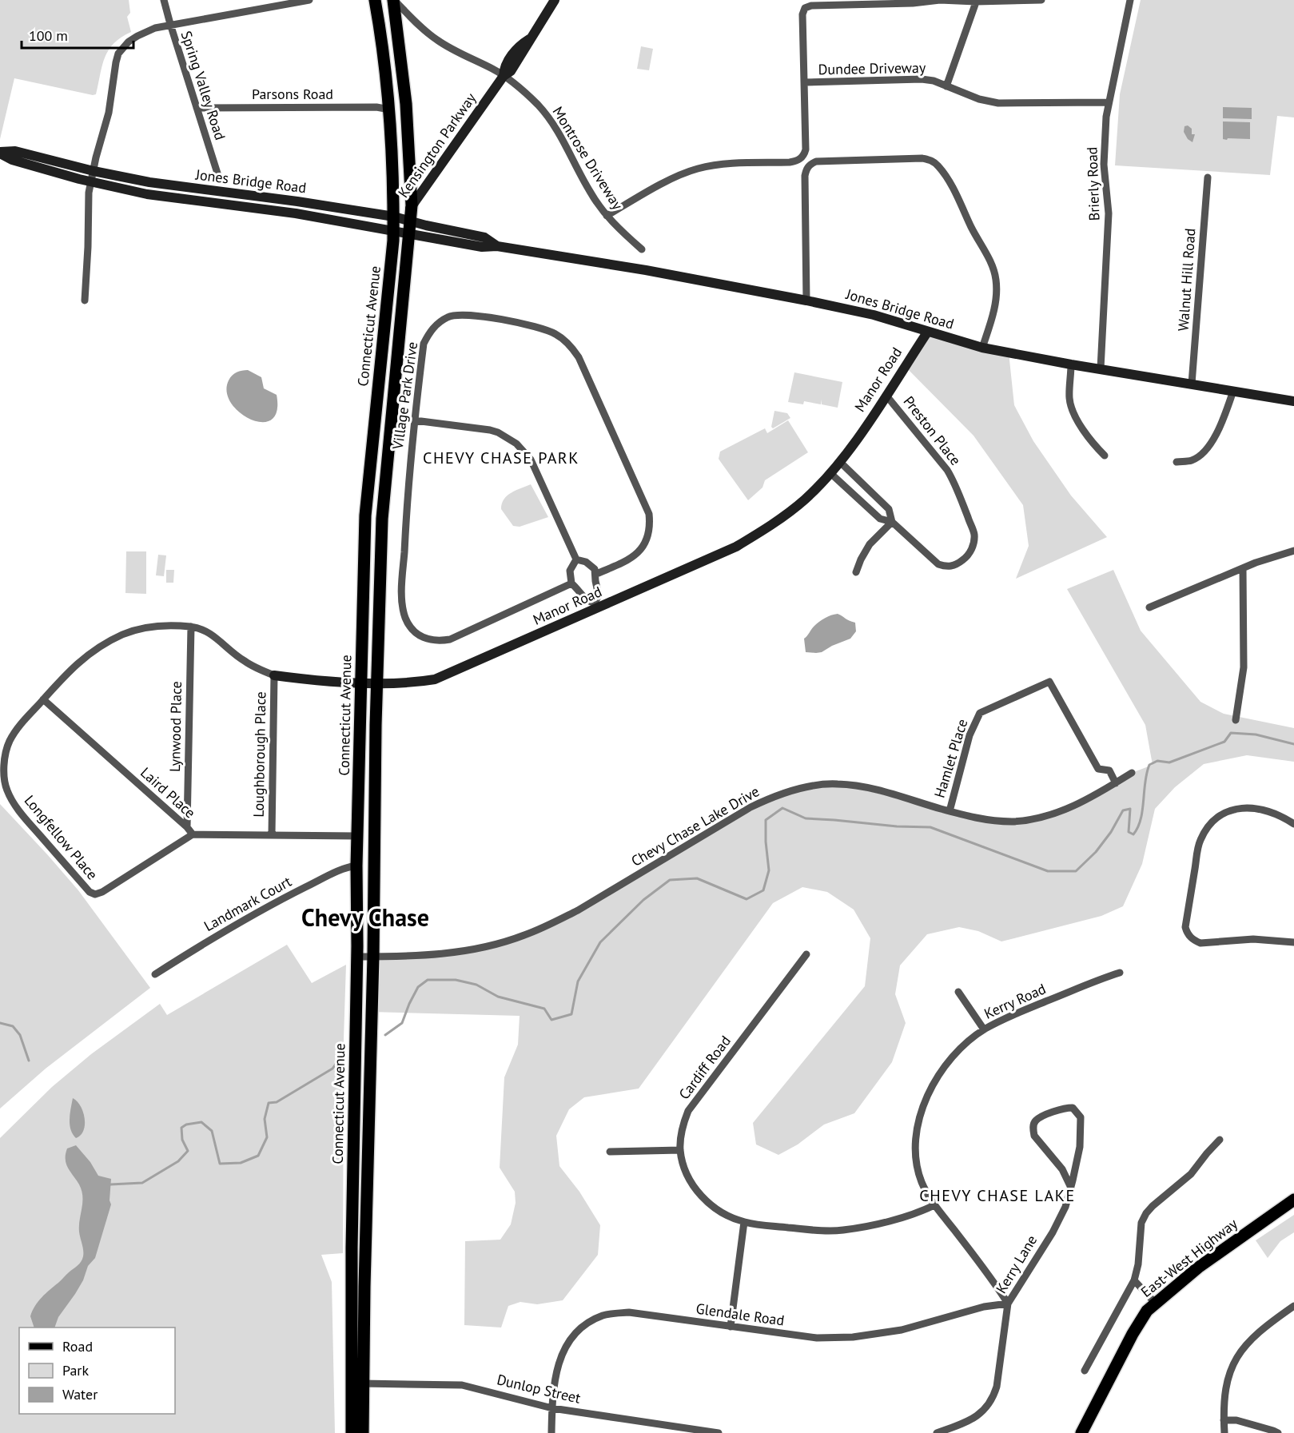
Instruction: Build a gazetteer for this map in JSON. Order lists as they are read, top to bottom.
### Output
{
  "streets": {
    "main road": [
      "Kensington Parkway",
      "Jones Bridge Road",
      "Connecticut Avenue",
      "Manor Road",
      "East-West Highway"
    ],
    "street": [
      "Dundee Driveway",
      "Spring Valley Road",
      "Parsons Road",
      "Montrose Driveway",
      "Brierly Road",
      "Walnut Hill Road",
      "Village Park Drive",
      "Preston Place",
      "Lynwood Place",
      "Loughborough Place",
      "Hamlet Place",
      "Laird Place",
      "Chevy Chase Lake Drive",
      "Longfellow Place",
      "Landmark Court",
      "Kerry Road",
      "Cardiff Road",
      "Kerry Lane",
      "Glendale Road",
      "Dunlop Street"
    ]
  },
  "crossings": [
    ["Dundee Driveway", "Brierly Road"],
    ["Spring Valley Road", "Parsons Road"],
    ["Parsons Road", "Connecticut Avenue"],
    ["Kensington Parkway", "Montrose Driveway"],
    ["Kensington Parkway", "Connecticut Avenue"],
    ["Montrose Driveway", "Connecticut Avenue"],
    ["Jones Bridge Road", "Brierly Road"],
    ["Jones Bridge Road", "Walnut Hill Road"],
    ["Jones Bridge Road", "Connecticut Avenue"],
    ["Jones Bridge Road", "Manor Road"],
    ["Connecticut Avenue", "Manor Road"],
    ["Connecticut Avenue", "Laird Place"],
    ["Connecticut Avenue", "Chevy Chase Lake Drive"],
    ["Connecticut Avenue", "Landmark Court"],
    ["Connecticut Avenue", "Dunlop Street"],
    ["Manor Road", "Preston Place"],
    ["Manor Road", "Lynwood Place"],
    ["Manor Road", "Loughborough Place"],
    ["Manor Road", "Longfellow Place"],
    ["Lynwood Place", "Laird Place"],
    ["Loughborough Place", "Laird Place"],
    ["Hamlet Place", "Chevy Chase Lake Drive"],
    ["Laird Place", "Longfellow Place"],
    ["Kerry Road", "Cardiff Road"],
    ["Kerry Road", "Kerry Lane"],
    ["Kerry Road", "Glendale Road"],
    ["Kerry Lane", "Glendale Road"],
    ["Glendale Road", "Dunlop Street"]
  ],
  "districts": ["CHEVY CHASE PARK", "Chevy Chase", "CHEVY CHASE LAKE"],
  "legend": ["Road", "Park", "Water"],
  "scale_bar": "100 m"
}
